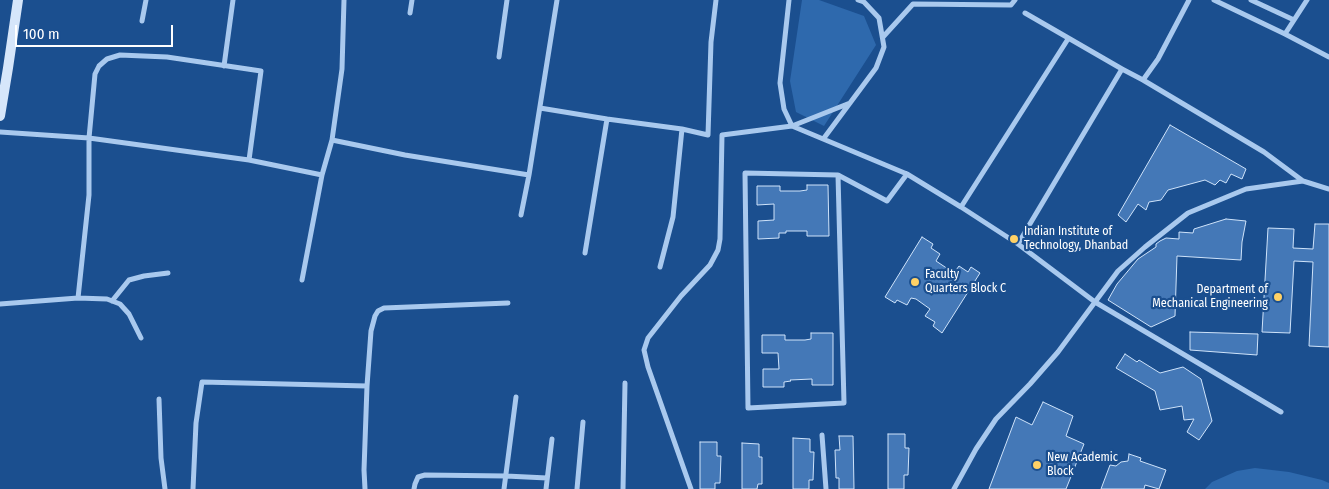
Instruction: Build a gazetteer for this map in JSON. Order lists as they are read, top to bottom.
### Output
{
  "places": [
    "Indian Institute of Technology, Dhanbad",
    "Faculty Quarters Block C",
    "Department of Mechanical Engineering",
    "New Academic Block"
  ],
  "scale_bar": "100 m"
}
